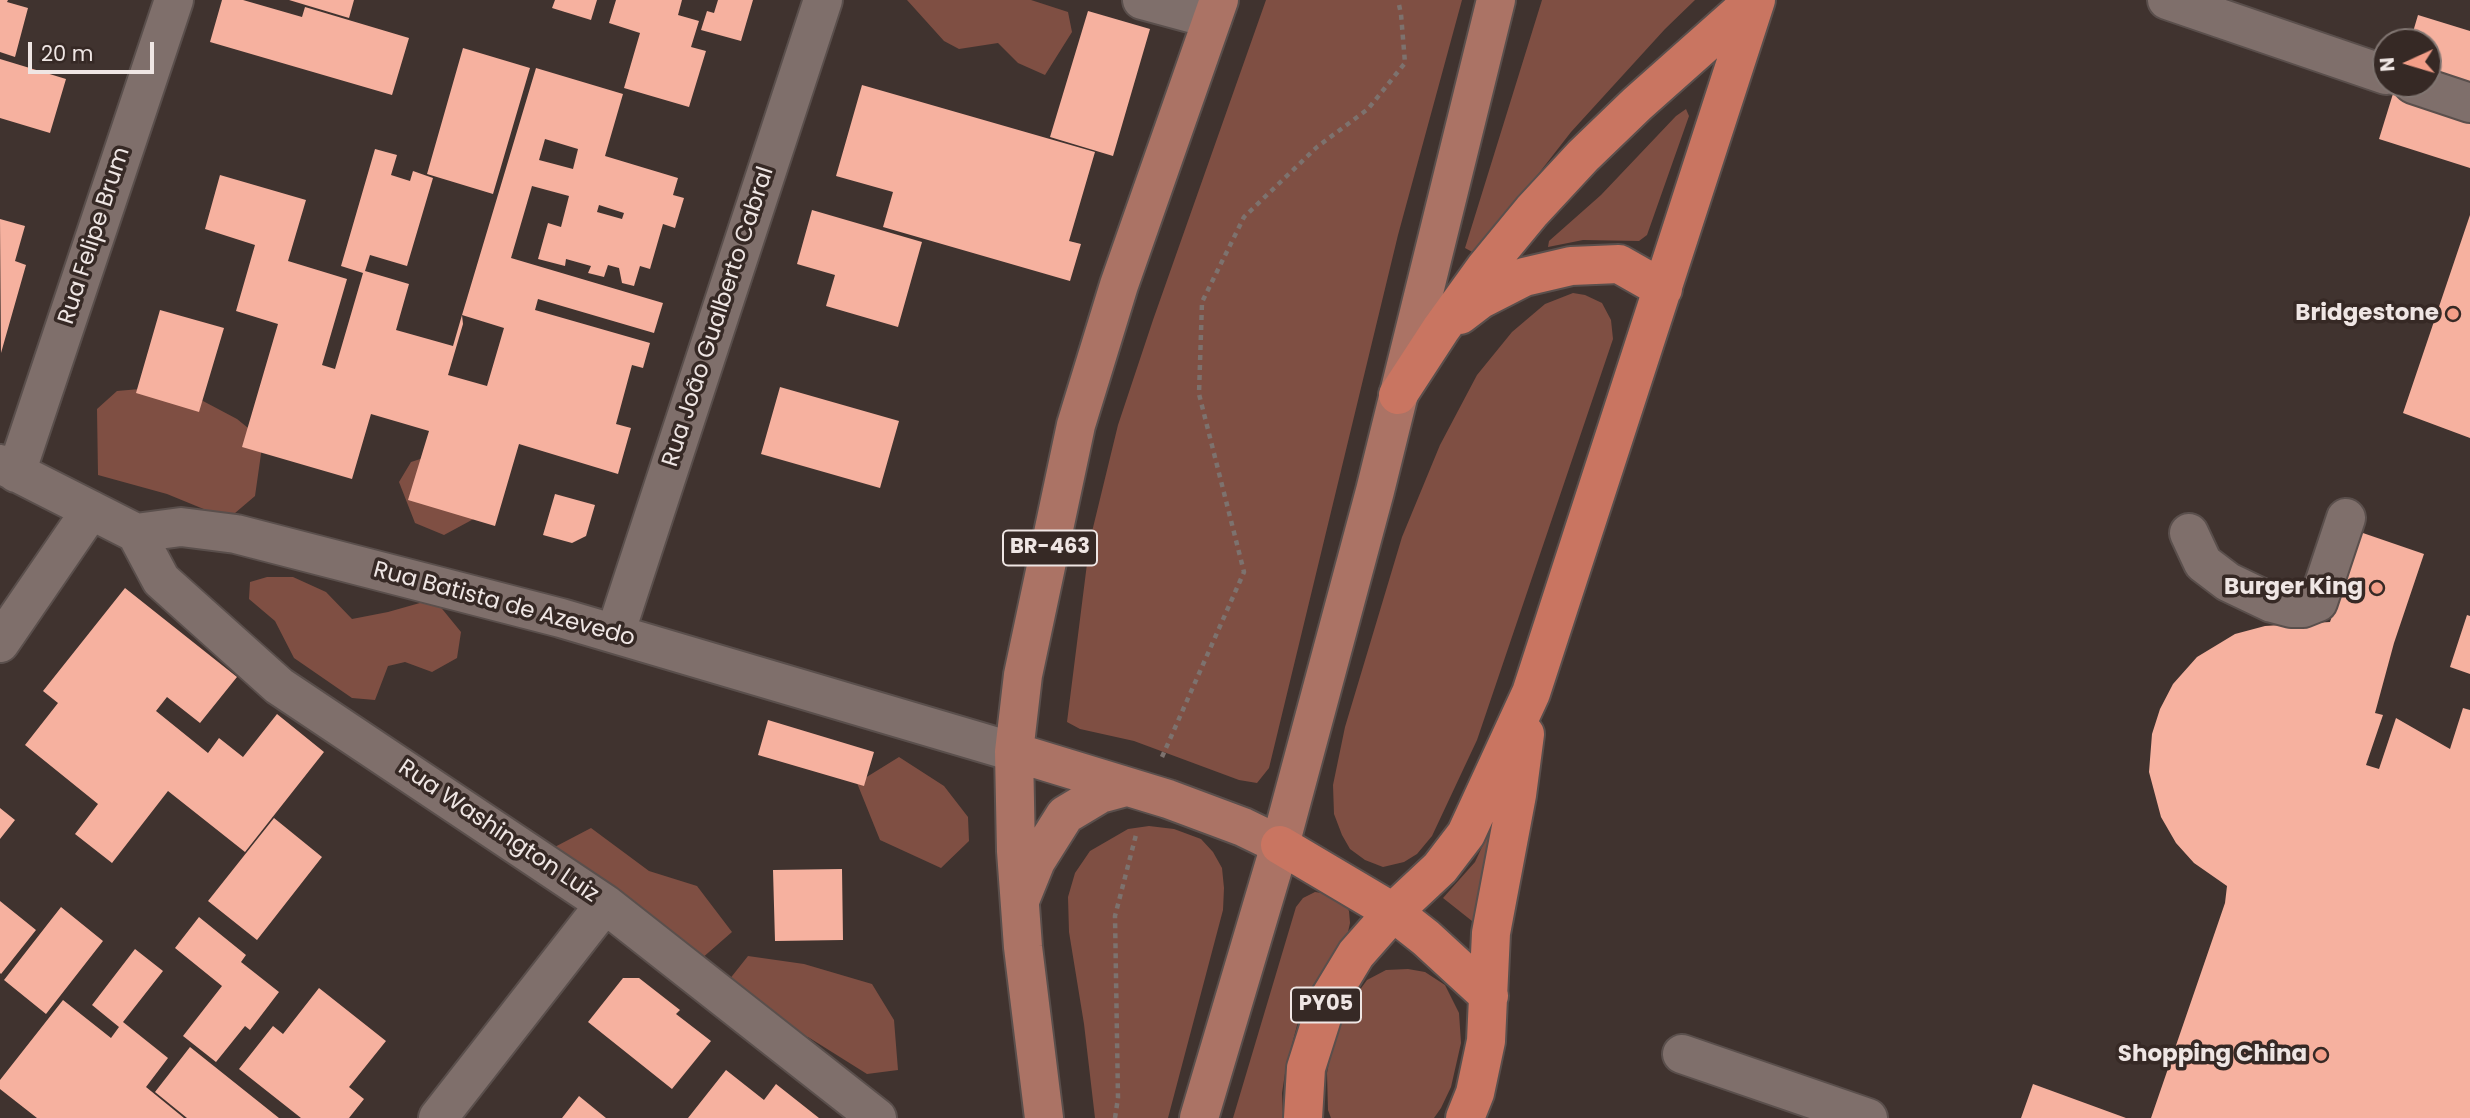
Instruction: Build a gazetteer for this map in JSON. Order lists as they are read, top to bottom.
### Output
{
  "streets": {
    "highway": ["PY05"],
    "main road": ["BR-463"],
    "street": [
      "Rua Felipe Brum",
      "Rua João Gualberto Cabral",
      "Rua Batista de Azevedo",
      "Rua Washington Luiz"
    ]
  },
  "crossings": [
    ["Rua João Gualberto Cabral", "Rua Batista de Azevedo"],
    ["BR-463", "Rua Batista de Azevedo"],
    ["Rua Batista de Azevedo", "Rua Washington Luiz"]
  ],
  "places": ["Bridgestone", "Burger King", "Shopping China"],
  "scale_bar": "20 m",
  "north": "left"
}
